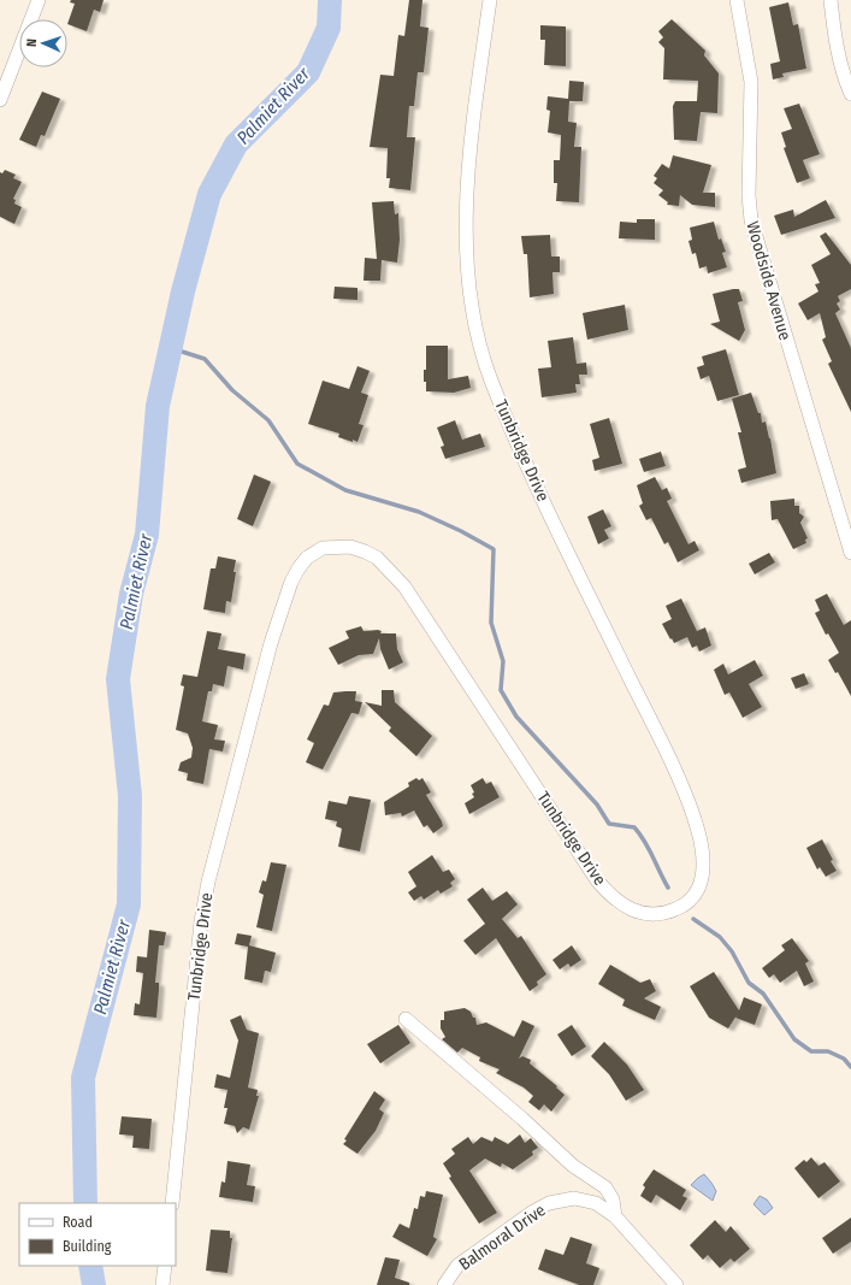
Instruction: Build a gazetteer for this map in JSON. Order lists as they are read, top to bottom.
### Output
{
  "streets": {
    "street": ["Woodside Avenue", "Tunbridge Drive", "Balmoral Drive"]
  },
  "water": ["Palmiet River"],
  "legend": ["Road", "Building"],
  "north": "left"
}
